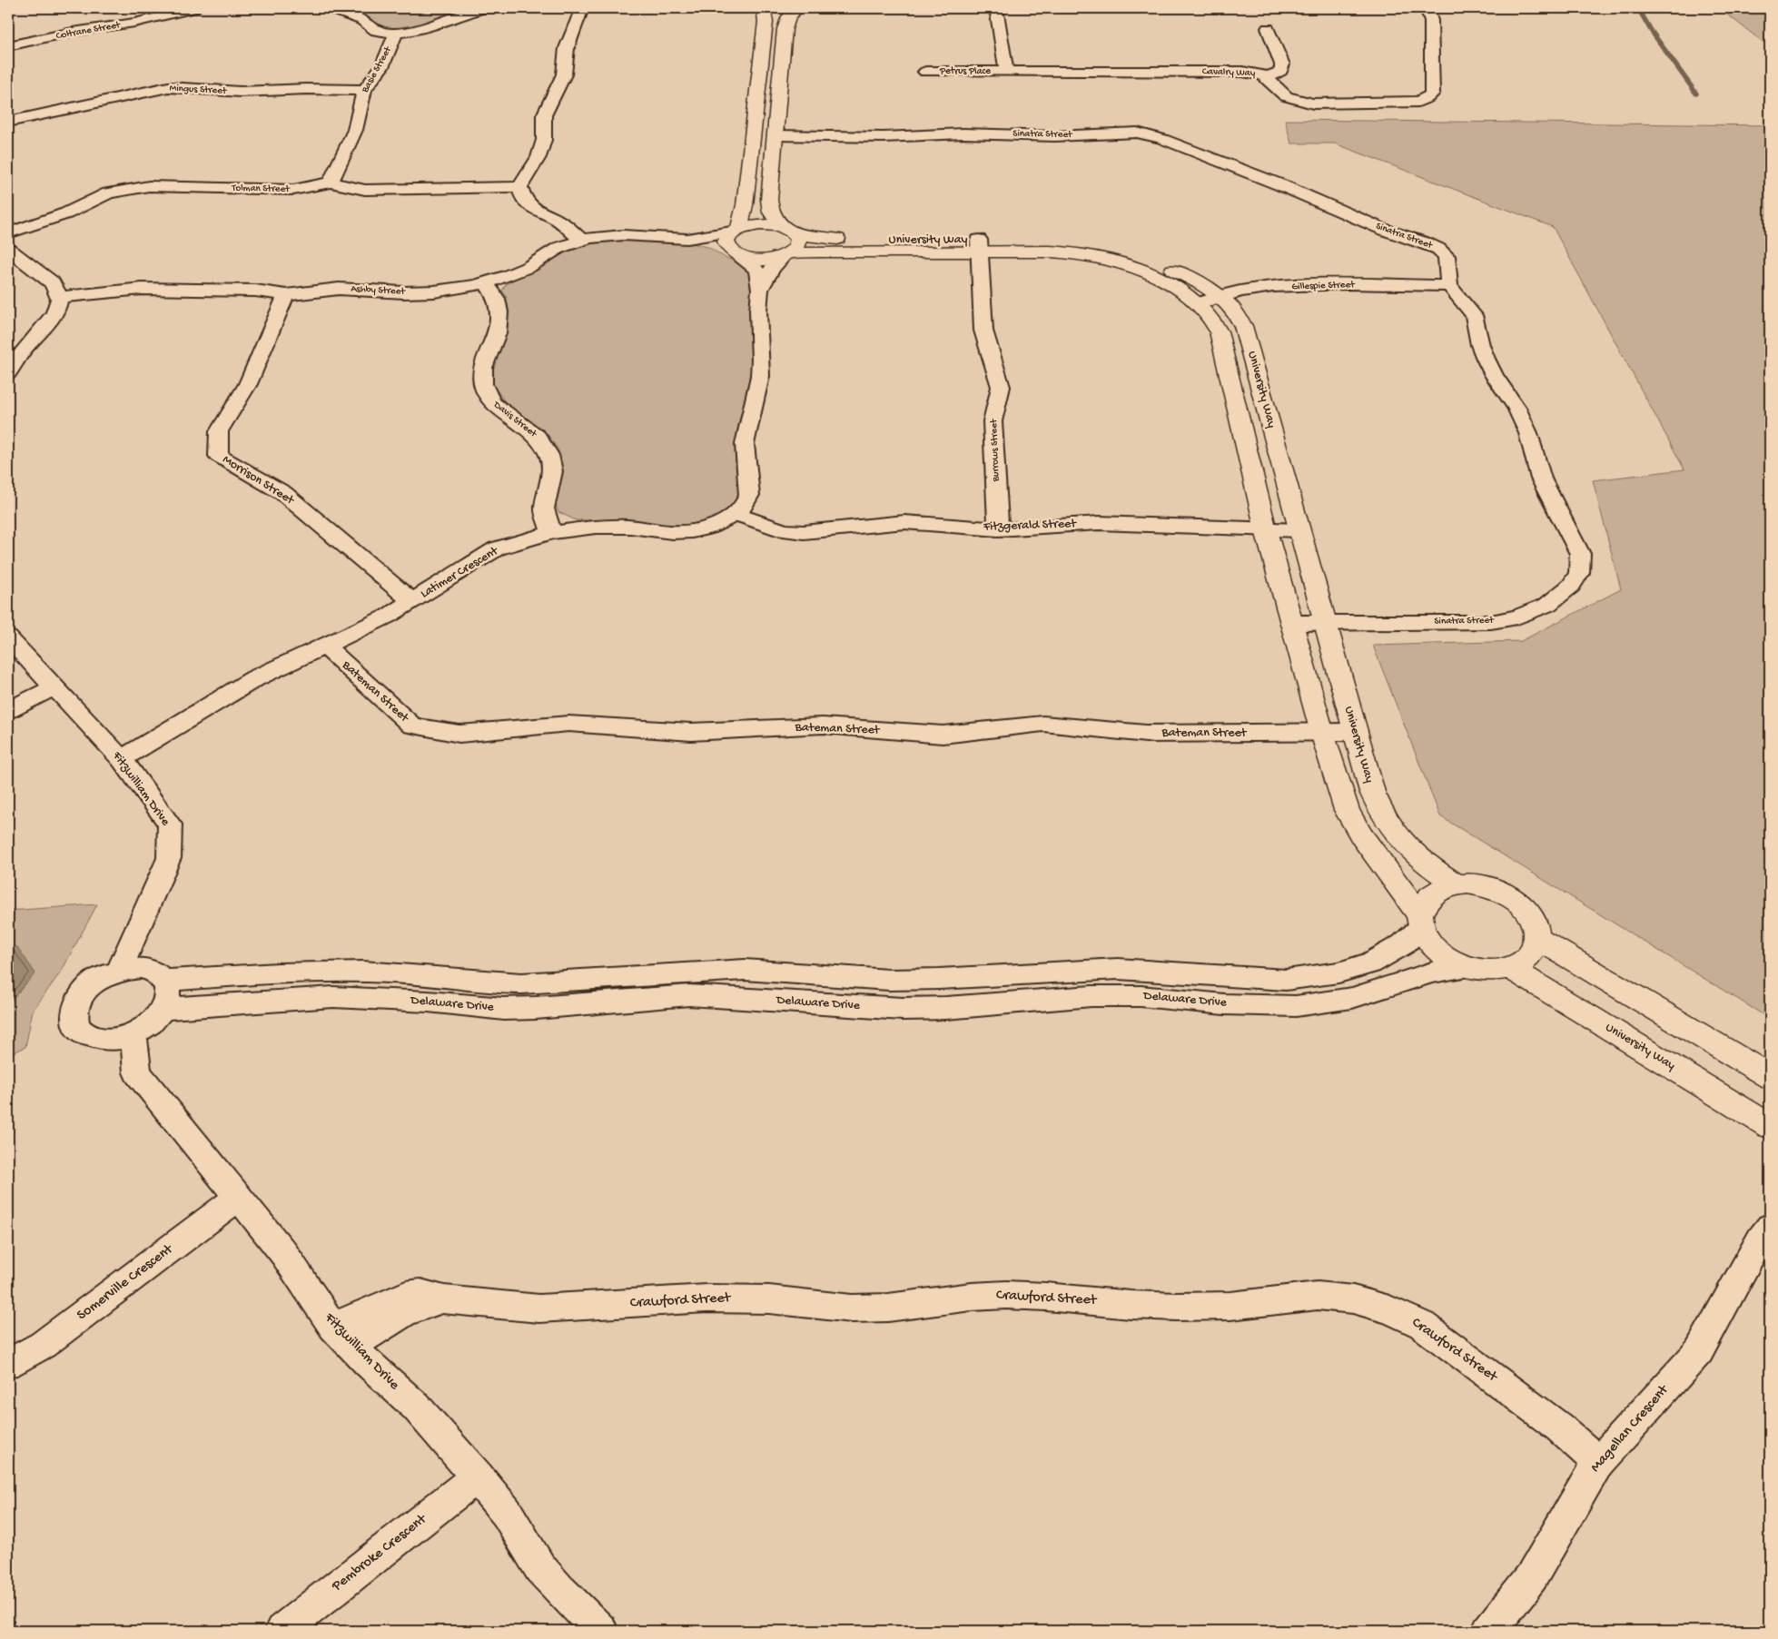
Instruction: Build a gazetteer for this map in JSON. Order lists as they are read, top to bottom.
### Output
{
  "streets": {
    "street": [
      "Coltrane Street",
      "Basie Street",
      "Petrus Place",
      "Cavalry Way",
      "Mingus Street",
      "Sinatra Street",
      "Tolman Street",
      "University Way",
      "Gillespie Street",
      "Ashby Street",
      "Davis Street",
      "Burrows Street",
      "Morrison Street",
      "Fitzgerald Street",
      "Latimer Crescent",
      "Bateman Street",
      "Fitzwilliam Drive",
      "Delaware Drive",
      "Somerville Crescent",
      "Crawford Street",
      "Magellan Crescent",
      "Pembroke Crescent"
    ]
  },
  "crossings": [
    ["Basie Street", "Mingus Street"],
    ["Basie Street", "Tolman Street"],
    ["Petrus Place", "Cavalry Way"],
    ["Sinatra Street", "University Way"],
    ["Sinatra Street", "Gillespie Street"],
    ["University Way", "Gillespie Street"],
    ["University Way", "Ashby Street"],
    ["University Way", "Burrows Street"],
    ["University Way", "Fitzgerald Street"],
    ["University Way", "Latimer Crescent"],
    ["University Way", "Bateman Street"],
    ["University Way", "Delaware Drive"],
    ["Ashby Street", "Davis Street"],
    ["Ashby Street", "Morrison Street"],
    ["Ashby Street", "Latimer Crescent"],
    ["Davis Street", "Latimer Crescent"],
    ["Burrows Street", "Fitzgerald Street"],
    ["Morrison Street", "Latimer Crescent"],
    ["Fitzgerald Street", "Latimer Crescent"],
    ["Latimer Crescent", "Bateman Street"],
    ["Latimer Crescent", "Fitzwilliam Drive"],
    ["Fitzwilliam Drive", "Delaware Drive"],
    ["Fitzwilliam Drive", "Somerville Crescent"],
    ["Fitzwilliam Drive", "Crawford Street"],
    ["Fitzwilliam Drive", "Pembroke Crescent"],
    ["Crawford Street", "Magellan Crescent"]
  ]
}
